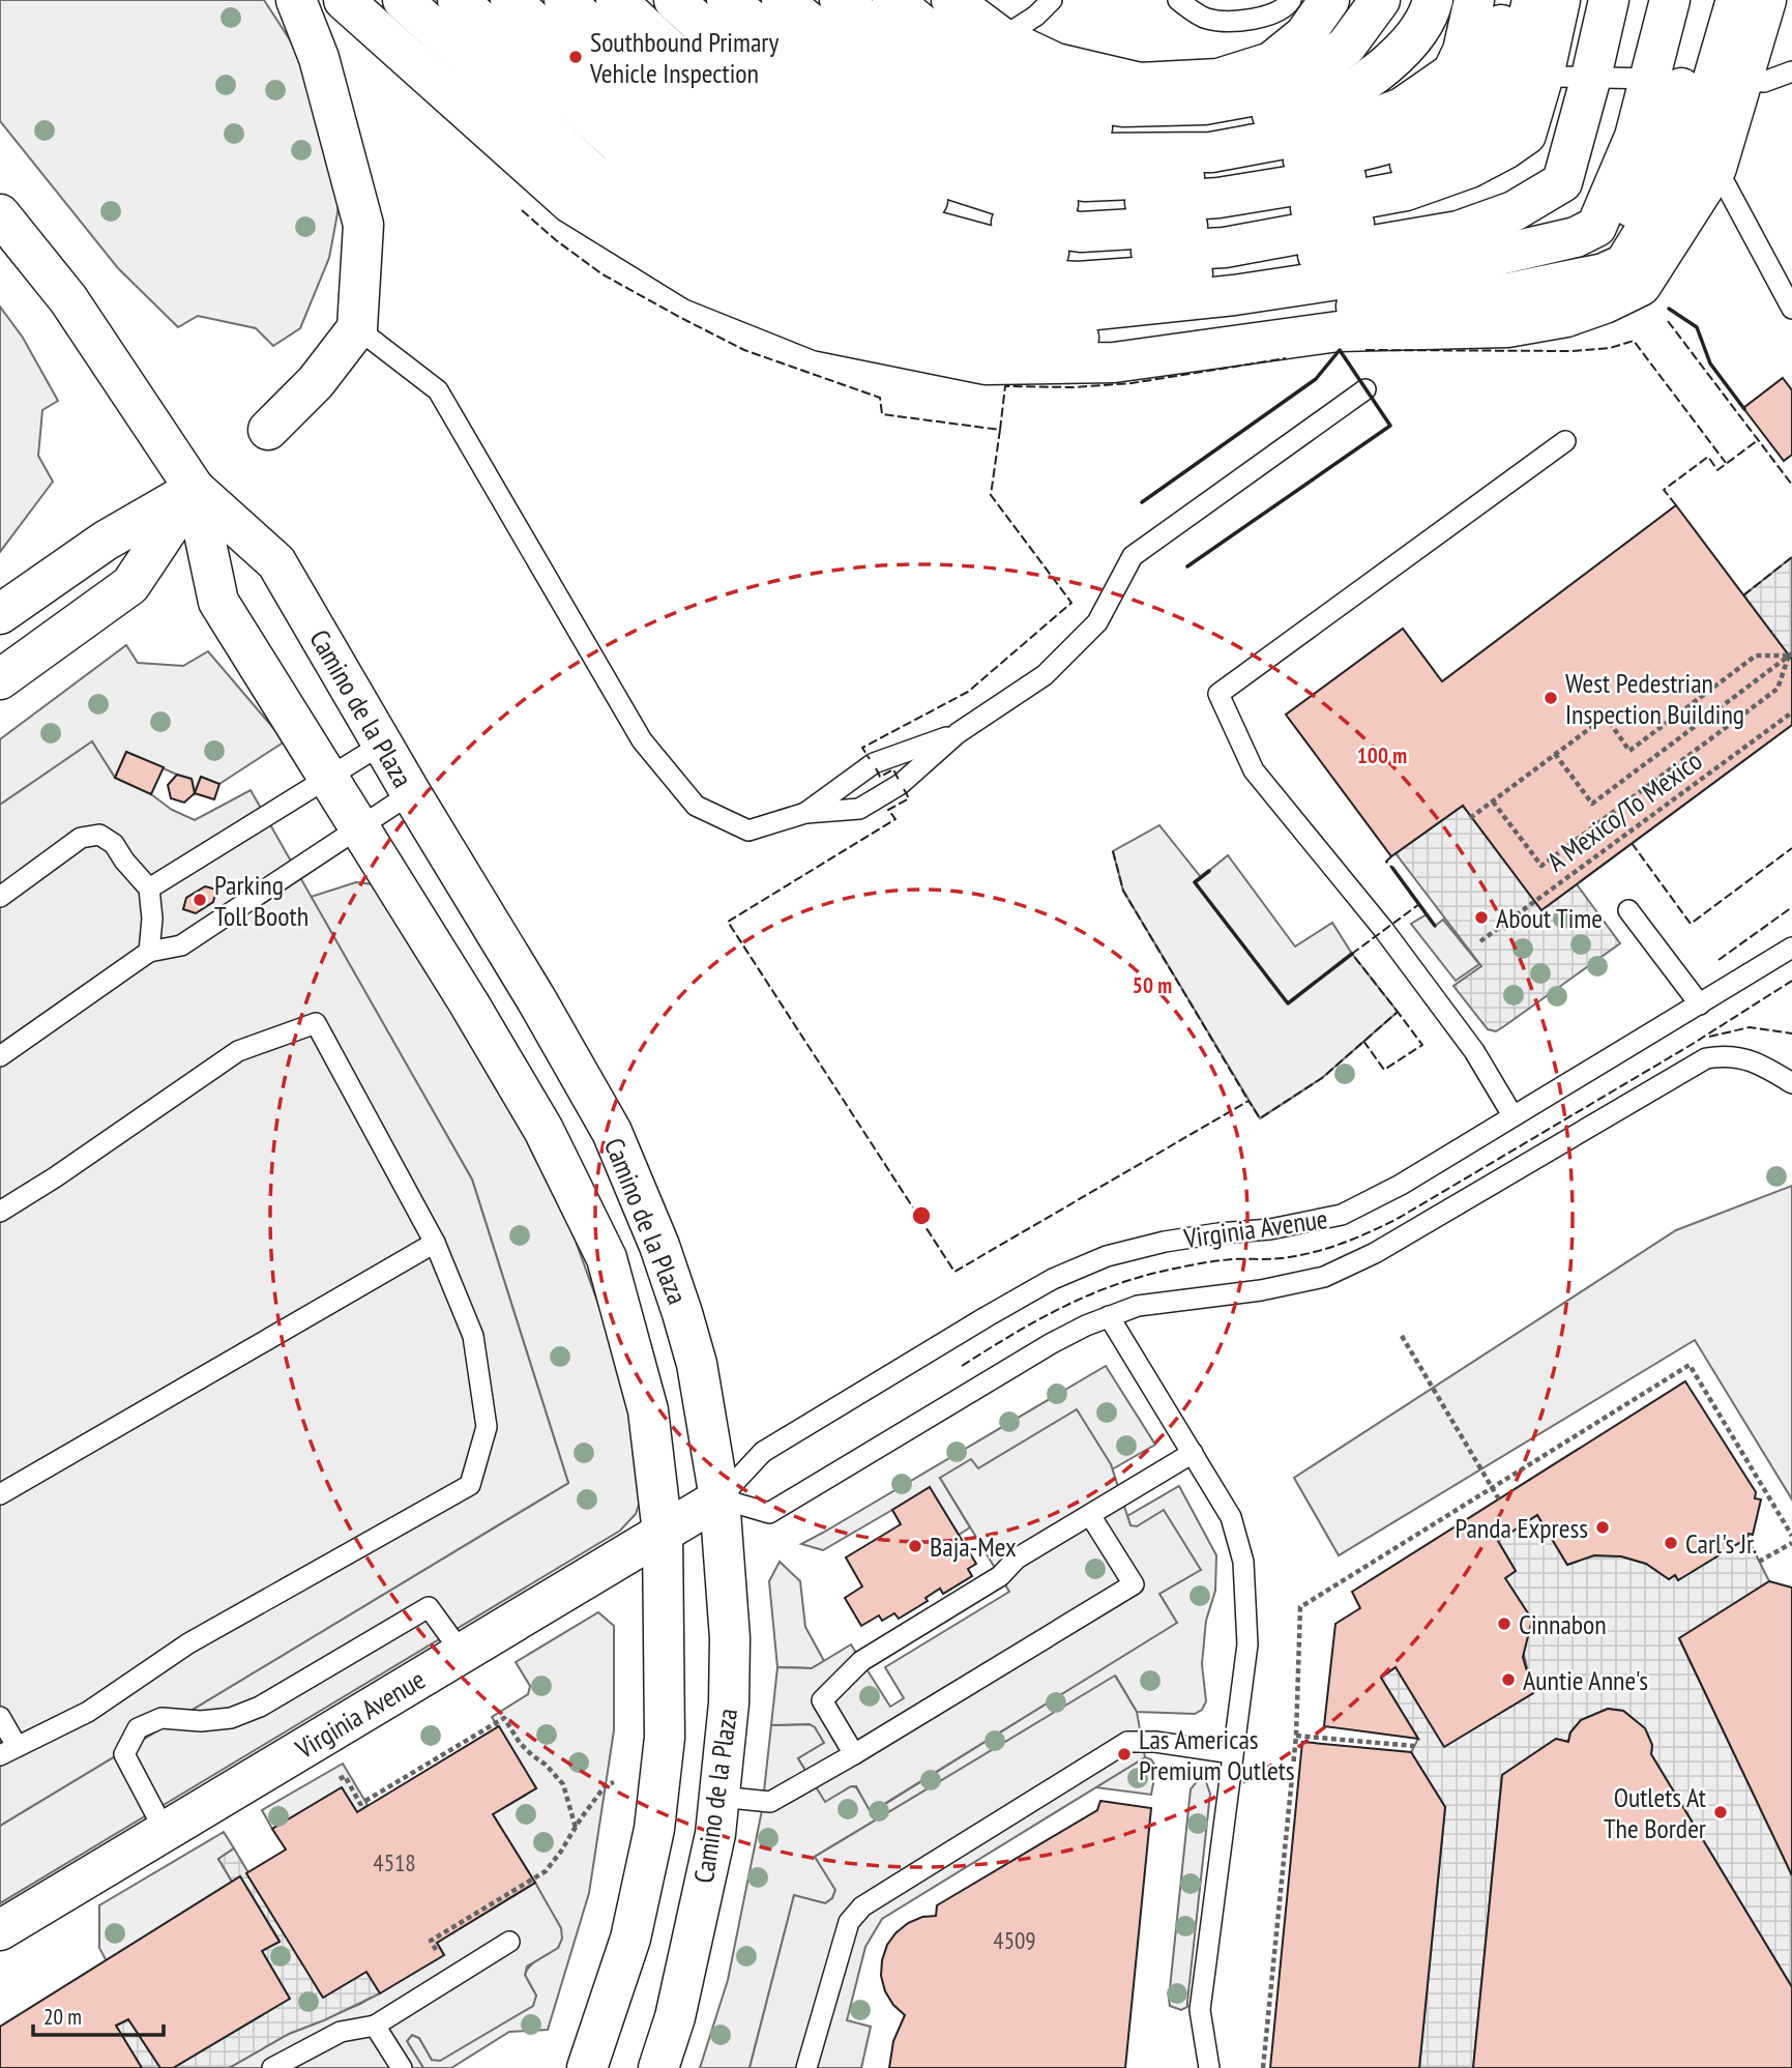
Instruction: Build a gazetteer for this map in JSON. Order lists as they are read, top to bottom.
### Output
{
  "streets": {
    "main road": ["Camino de la Plaza", "Virginia Avenue"],
    "path": ["A Mexico/To Mexico"]
  },
  "crossings": [
    ["Camino de la Plaza", "Virginia Avenue"]
  ],
  "places": [
    "Southbound Primary Vehicle Inspection",
    "West Pedestrian Inspection Building",
    "Parking Toll Booth",
    "About Time",
    "Panda Express",
    "Carl's Jr.",
    "Baja-Mex",
    "Cinnabon",
    "Auntie Anne's",
    "Las Americas Premium Outlets",
    "Outlets At The Border"
  ],
  "house_numbers": ["4518", "4509"],
  "scale_bar": "20 m",
  "rings": ["100 m", "50 m"]
}
